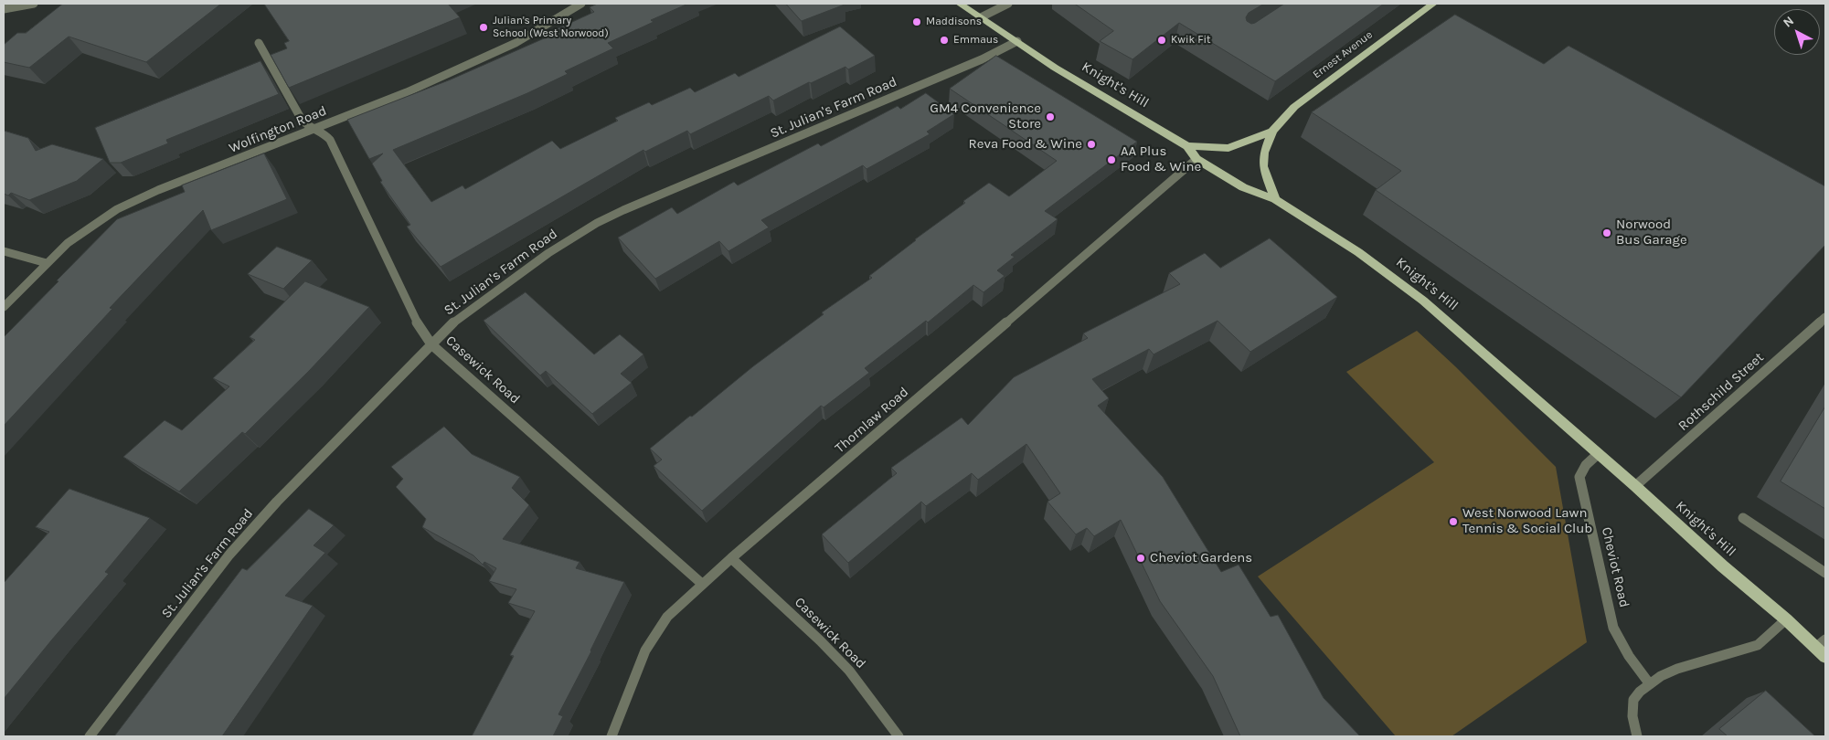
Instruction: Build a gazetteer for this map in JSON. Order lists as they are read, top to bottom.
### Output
{
  "streets": {
    "main road": ["Ernest Avenue", "Knight's Hill"],
    "street": [
      "St. Julian's Farm Road",
      "Wolfington Road",
      "Casewick Road",
      "Rothschild Street",
      "Thornlaw Road",
      "Cheviot Road"
    ]
  },
  "crossings": [
    ["Ernest Avenue", "Knight's Hill"],
    ["Knight's Hill", "St. Julian's Farm Road"],
    ["Knight's Hill", "Rothschild Street"],
    ["Knight's Hill", "Thornlaw Road"],
    ["Knight's Hill", "Cheviot Road"],
    ["St. Julian's Farm Road", "Casewick Road"],
    ["Wolfington Road", "Casewick Road"],
    ["Casewick Road", "Thornlaw Road"]
  ],
  "places": [
    "Maddisons",
    "Julian's Primary School (West Norwood)",
    "Emmaus",
    "Kwik Fit",
    "GM4 Convenience Store",
    "Reva Food & Wine",
    "AA Plus Food & Wine",
    "Norwood Bus Garage",
    "West Norwood Lawn Tennis & Social Club",
    "Cheviot Gardens"
  ],
  "north": "top left"
}
